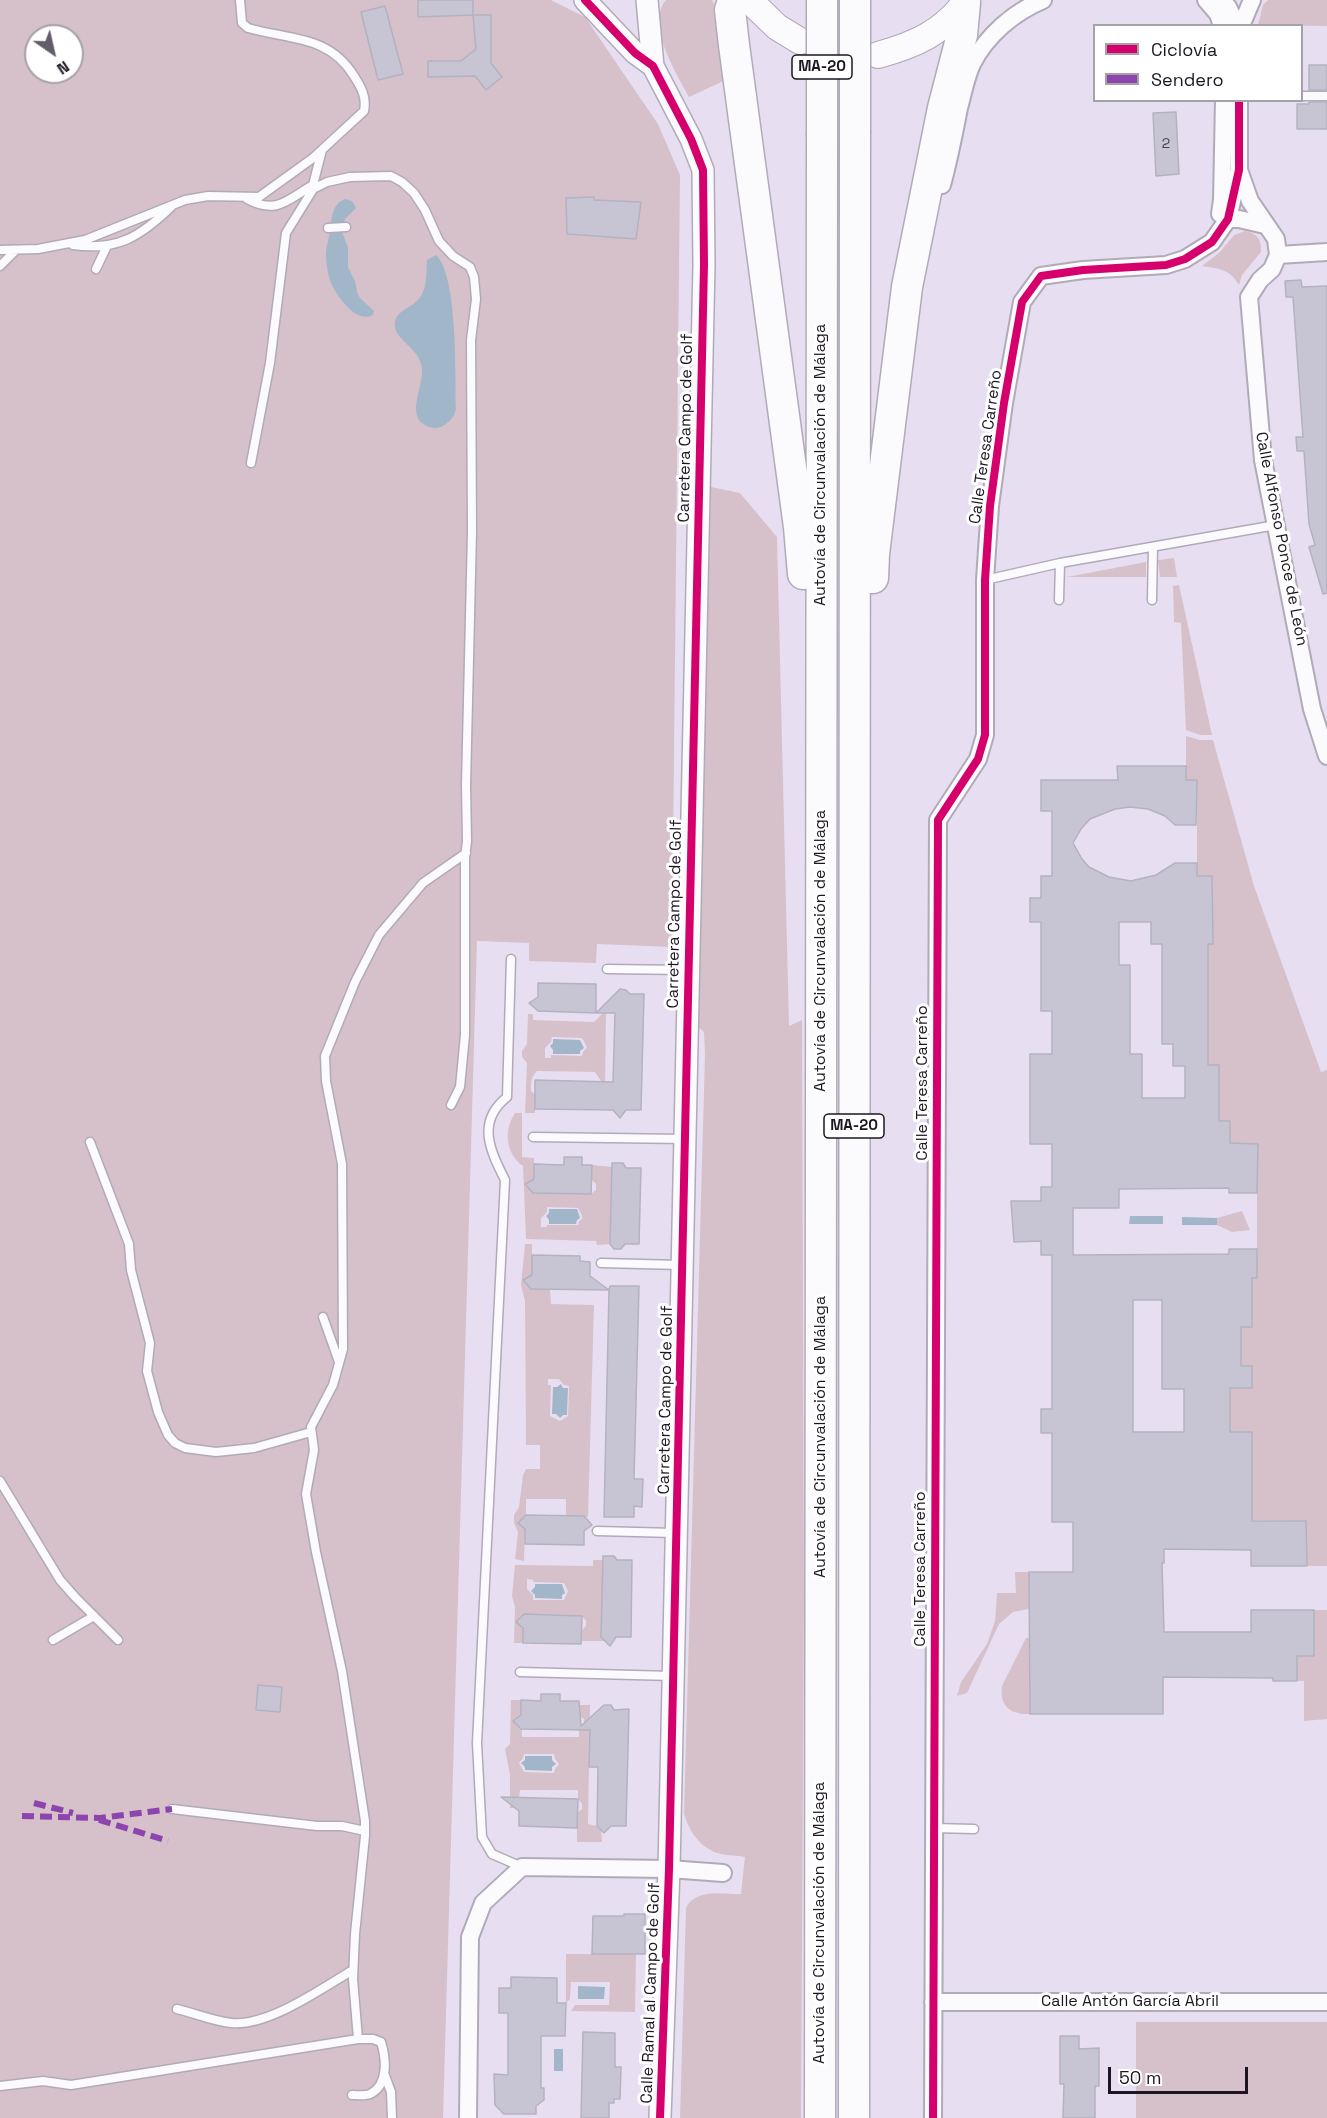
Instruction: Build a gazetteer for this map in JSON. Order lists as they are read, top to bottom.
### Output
{
  "streets": {
    "highway": ["MA-20", "Autovía de Circunvalación de Málaga"],
    "street": [
      "Carretera Campo de Golf",
      "Calle Teresa Carreño",
      "Calle Alfonso Ponce de León",
      "Calle Ramal al Campo de Golf",
      "Calle Antón García Abril"
    ]
  },
  "crossings": [
    ["Carretera Campo de Golf", "Calle Ramal al Campo de Golf"],
    ["Calle Teresa Carreño", "Calle Antón García Abril"]
  ],
  "house_numbers": ["2"],
  "legend": ["Ciclovía", "Sendero"],
  "scale_bar": "50 m",
  "north": "bottom right"
}
